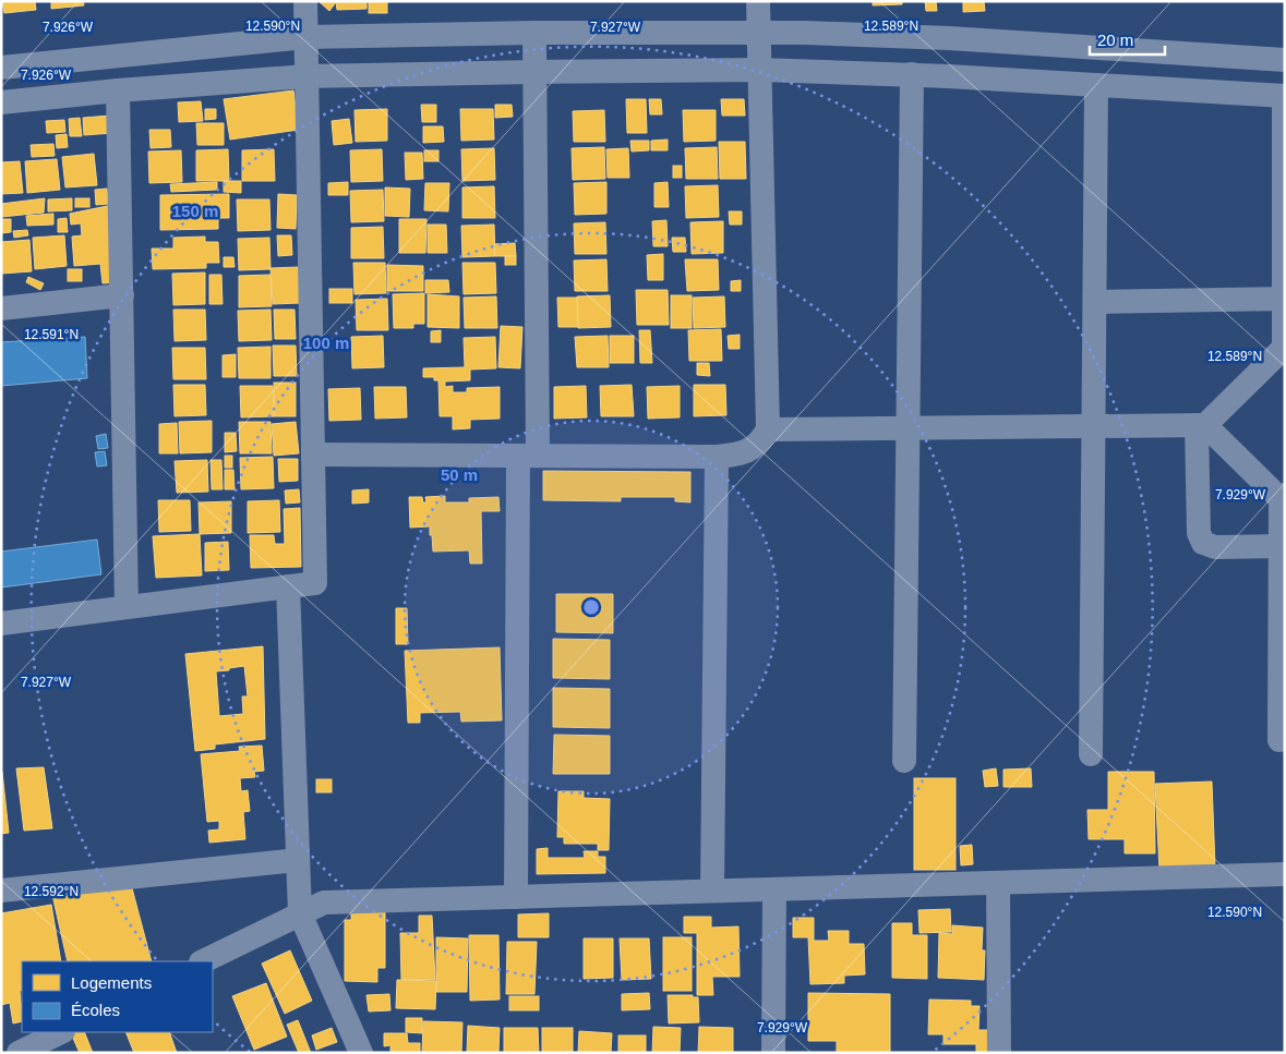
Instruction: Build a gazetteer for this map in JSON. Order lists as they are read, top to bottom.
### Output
{
  "legend": ["Logements", "Écoles"],
  "scale_bar": "20 m",
  "coordinates": [
    "12.589°N",
    "12.590°N",
    "7.926°W",
    "7.927°W",
    "12.591°N",
    "7.929°W",
    "12.592°N"
  ],
  "rings": ["150 m", "100 m", "50 m"]
}
